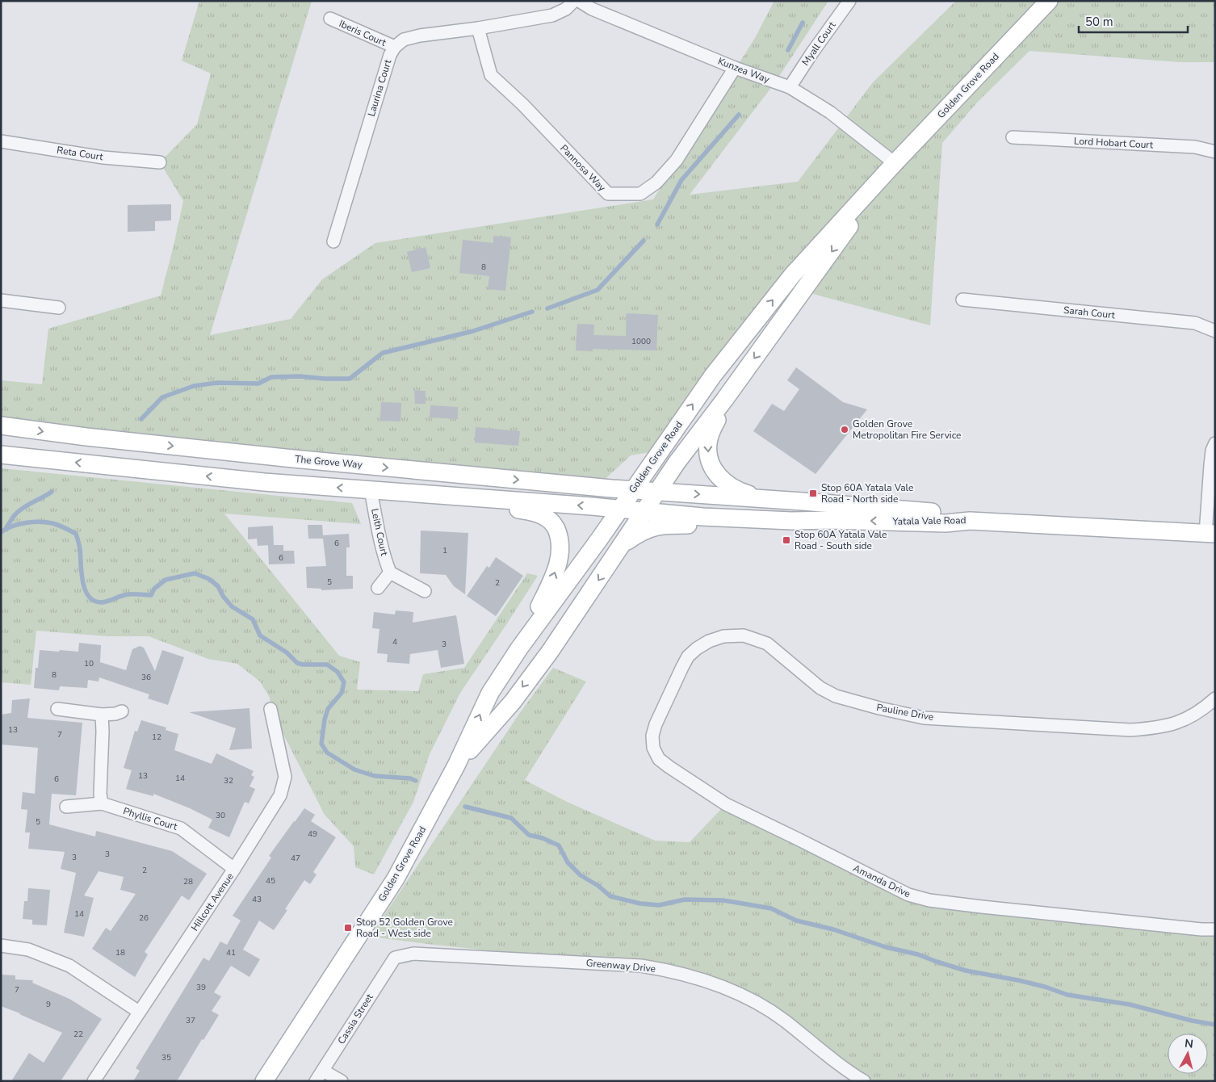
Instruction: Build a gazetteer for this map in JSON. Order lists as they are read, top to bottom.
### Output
{
  "streets": {
    "main road": ["Golden Grove Road", "The Grove Way", "Yatala Vale Road"],
    "street": [
      "Iberis Court",
      "Myall Court",
      "Kunzea Way",
      "Laurina Court",
      "Lord Hobart Court",
      "Reta Court",
      "Pannosa Way",
      "Sarah Court",
      "Leith Court",
      "Pauline Drive",
      "Phyllis Court",
      "Amanda Drive",
      "Hillcott Avenue",
      "Greenway Drive",
      "Cassia Street"
    ]
  },
  "crossings": [
    ["Iberis Court", "Laurina Court"],
    ["Myall Court", "Kunzea Way"],
    ["Kunzea Way", "Golden Grove Road"],
    ["Kunzea Way", "Pannosa Way"],
    ["Golden Grove Road", "The Grove Way"],
    ["Golden Grove Road", "Yatala Vale Road"],
    ["Laurina Court", "Pannosa Way"],
    ["Pauline Drive", "Amanda Drive"],
    ["Phyllis Court", "Hillcott Avenue"],
    ["Greenway Drive", "Cassia Street"]
  ],
  "places": {
    "other": ["Golden Grove Metropolitan Fire Service"],
    "transit": ["Stop 60A Yatala Vale Road - North side", "Stop 60A Yatala Vale Road - South side", "Stop 52 Golden Grove Road - West side"]
  },
  "house_numbers": [
    "8",
    "1000",
    "6",
    "1",
    "6",
    "5",
    "2",
    "4",
    "3",
    "10",
    "8",
    "36",
    "13",
    "7",
    "12",
    "13",
    "14",
    "6",
    "32",
    "30",
    "5",
    "49",
    "3",
    "3",
    "47",
    "2",
    "45",
    "28",
    "43",
    "14",
    "26",
    "18",
    "41",
    "39",
    "7",
    "9",
    "37",
    "22",
    "35"
  ],
  "scale_bar": "50 m",
  "north": "top"
}
